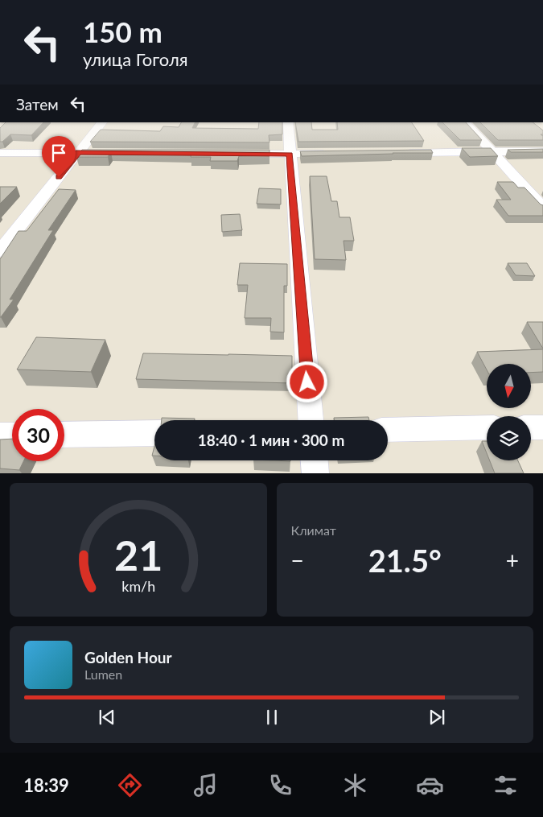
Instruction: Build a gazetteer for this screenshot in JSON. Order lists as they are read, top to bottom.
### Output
{
  "north": "bottom",
  "page": {
    "turn": ["150 m", "улица Гоголя"],
    "then": "Затем",
    "limit": "30",
    "trip": "18:40 · 1 мин · 300 m",
    "tile": "Климат",
    "heat": ["−", "21.5°", "+"],
    "song": ["Golden Hour", "Lumen"],
    "tabs": "18:39",
    "gauge": ["21", "km/h"]
  }
}
